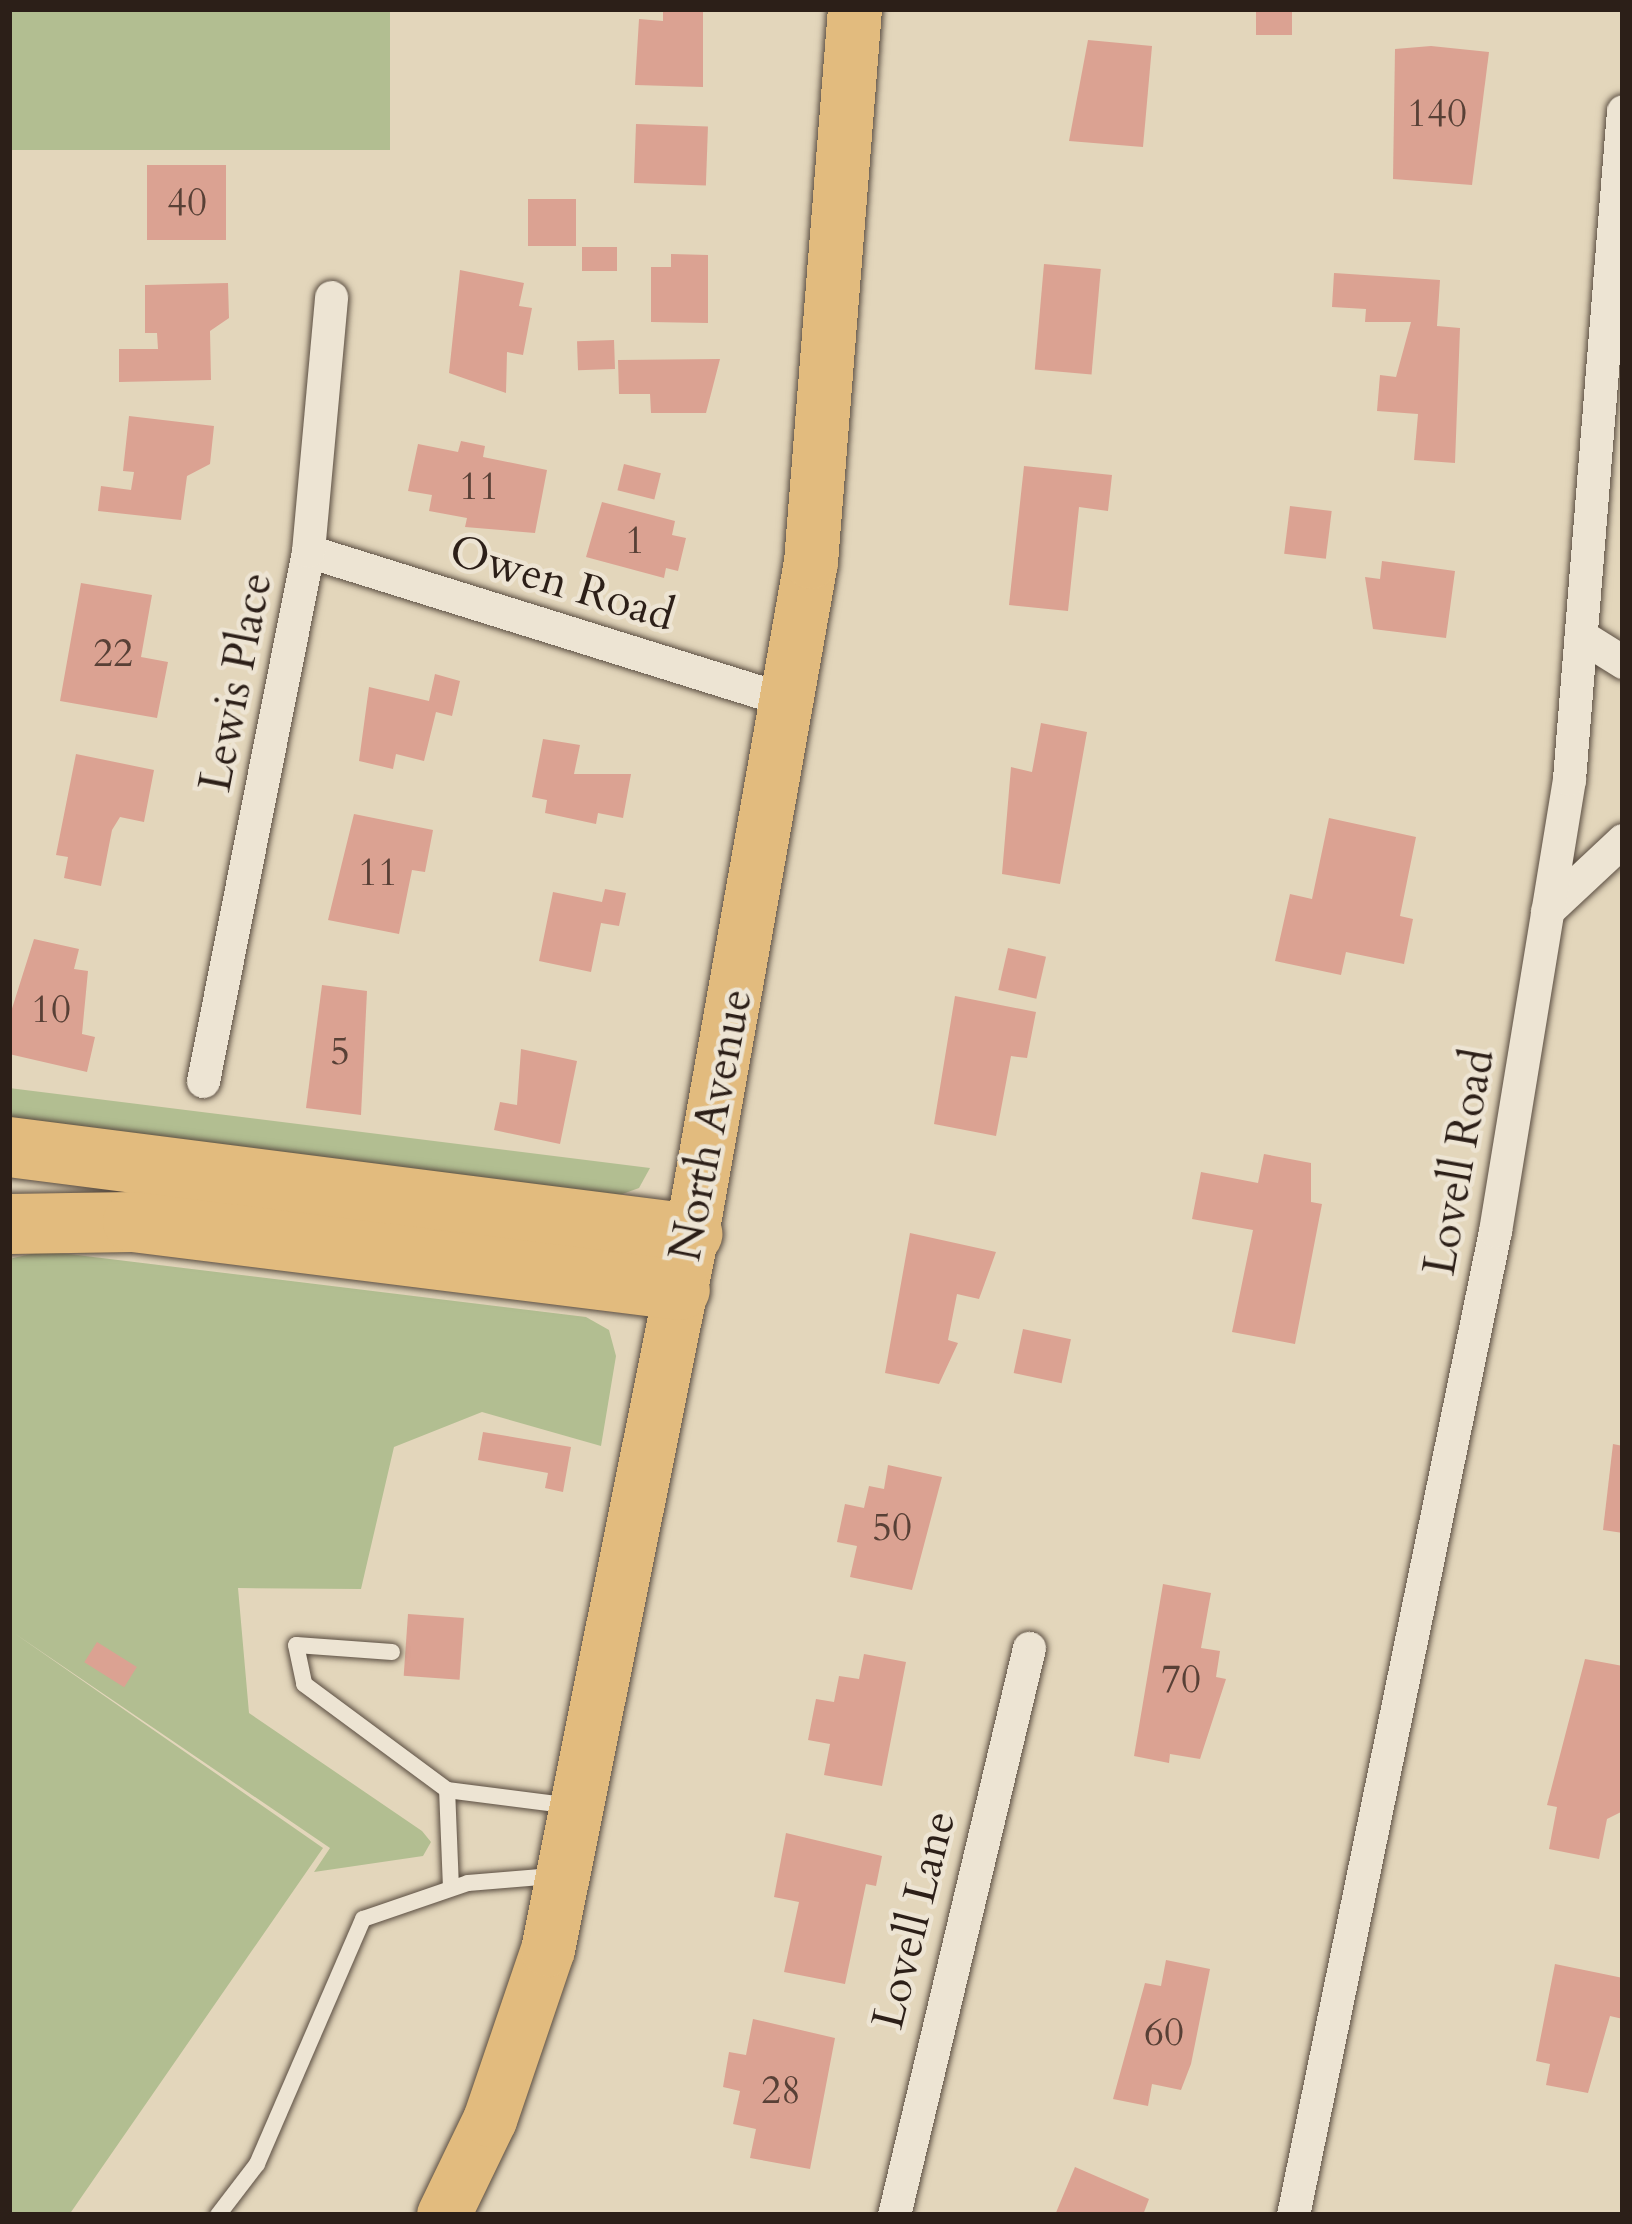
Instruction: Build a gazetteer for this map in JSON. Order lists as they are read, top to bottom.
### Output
{
  "streets": {
    "main road": ["North Avenue"],
    "street": [
      "Owen Road",
      "Lewis Place",
      "Lovell Road",
      "Lovell Lane"
    ]
  },
  "crossings": [
    ["Owen Road", "Lewis Place"],
    ["Owen Road", "North Avenue"]
  ],
  "house_numbers": [
    "140",
    "40",
    "11",
    "1",
    "22",
    "11",
    "10",
    "5",
    "50",
    "70",
    "60",
    "28"
  ]
}
